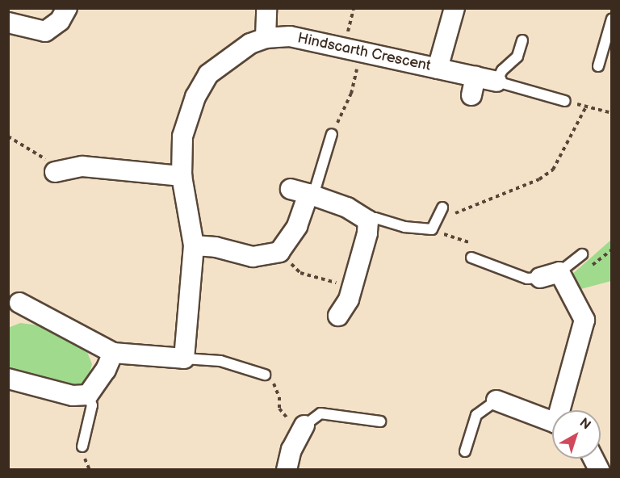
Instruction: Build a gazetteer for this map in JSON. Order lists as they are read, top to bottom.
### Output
{
  "streets": {
    "street": ["Hindscarth Crescent"]
  },
  "north": "top right"
}
